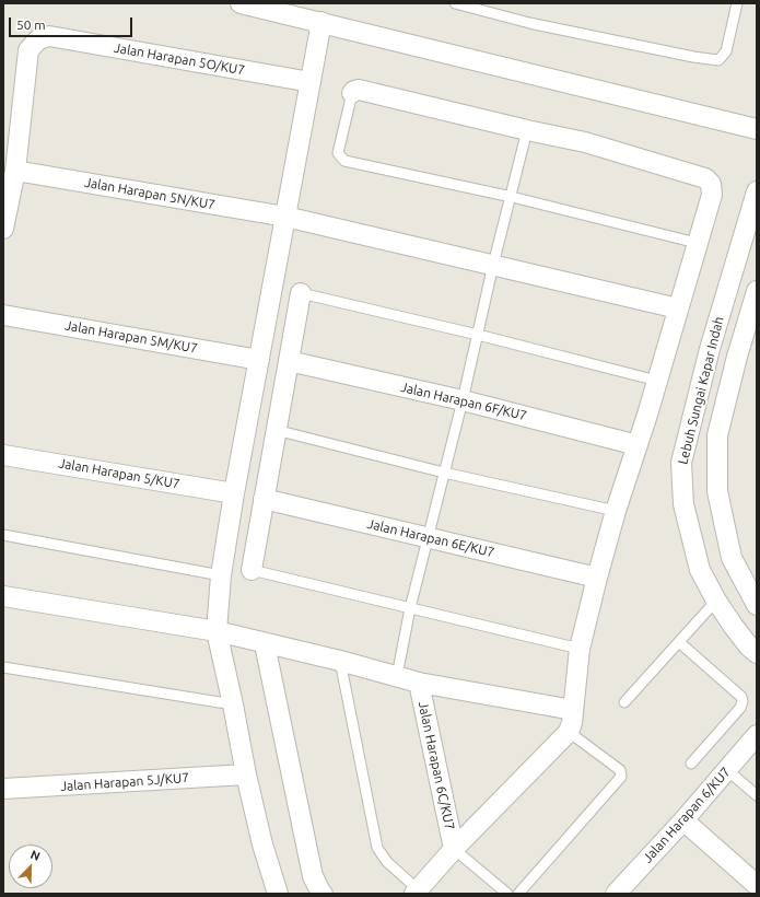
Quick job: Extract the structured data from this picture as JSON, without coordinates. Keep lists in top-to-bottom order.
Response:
{
  "streets": {
    "street": [
      "Jalan Harapan 5O/KU7",
      "Jalan Harapan 5N/KU7",
      "Jalan Harapan 5M/KU7",
      "Lebuh Sungai Kapar Indah",
      "Jalan Harapan 6F/KU7",
      "Jalan Harapan 5/KU7",
      "Jalan Harapan 6E/KU7",
      "Jalan Harapan 6C/KU7",
      "Jalan Harapan 5J/KU7",
      "Jalan Harapan 6/KU7"
    ]
  },
  "crossings": [
    ["Jalan Harapan 5O/KU7", "Jalan Harapan 5N/KU7"]
  ],
  "scale_bar": "50 m",
  "north": "top right"
}
